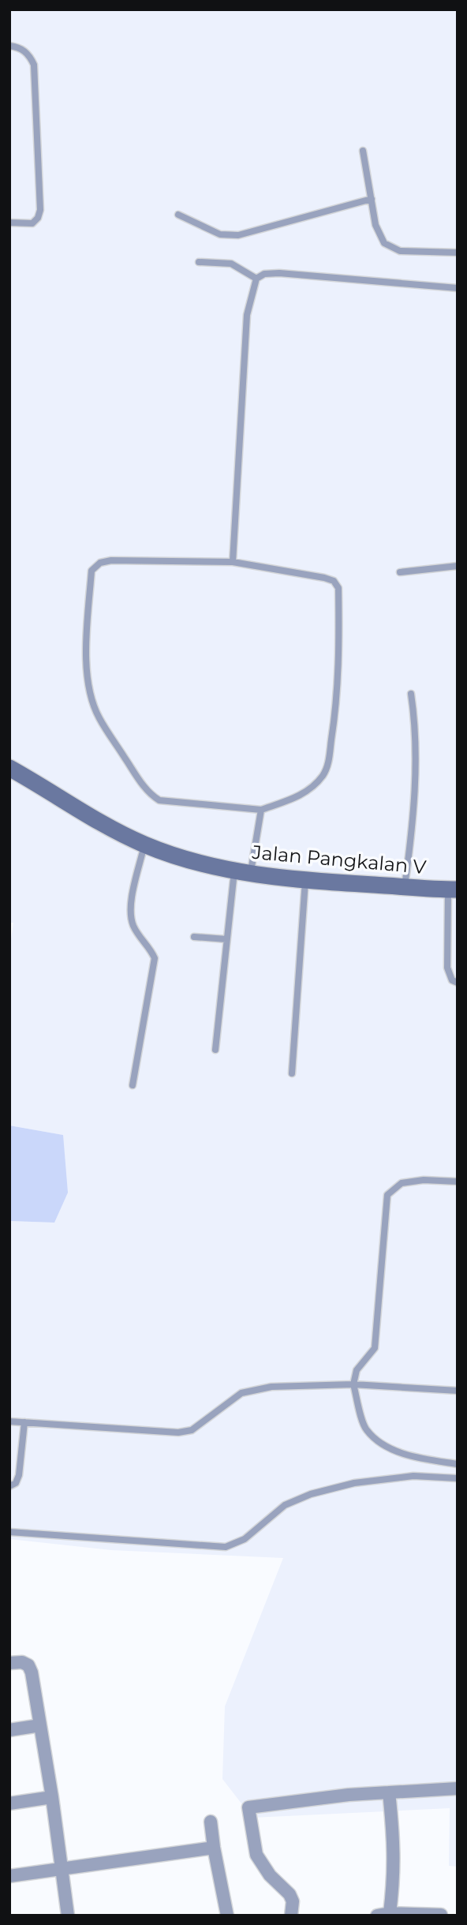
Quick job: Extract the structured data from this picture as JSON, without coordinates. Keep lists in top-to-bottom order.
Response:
{
  "streets": {
    "street": ["Jalan Pangkalan V"]
  }
}
